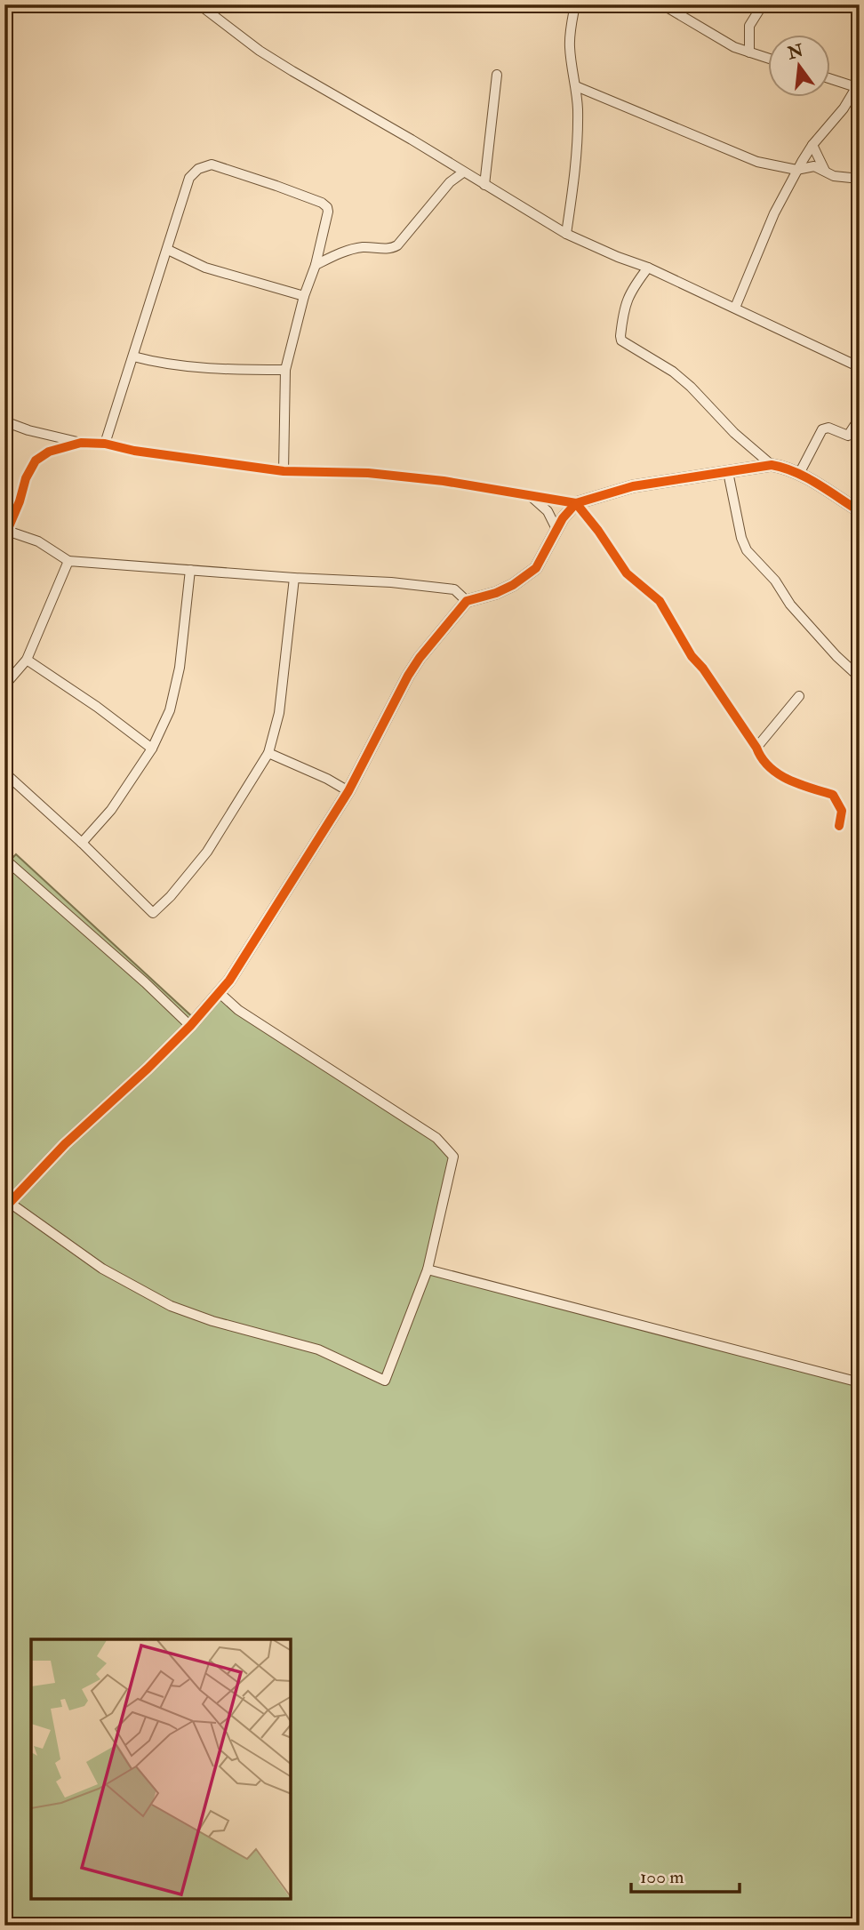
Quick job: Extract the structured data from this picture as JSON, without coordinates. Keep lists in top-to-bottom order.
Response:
{
  "scale_bar": "100 m",
  "north": "top"
}
